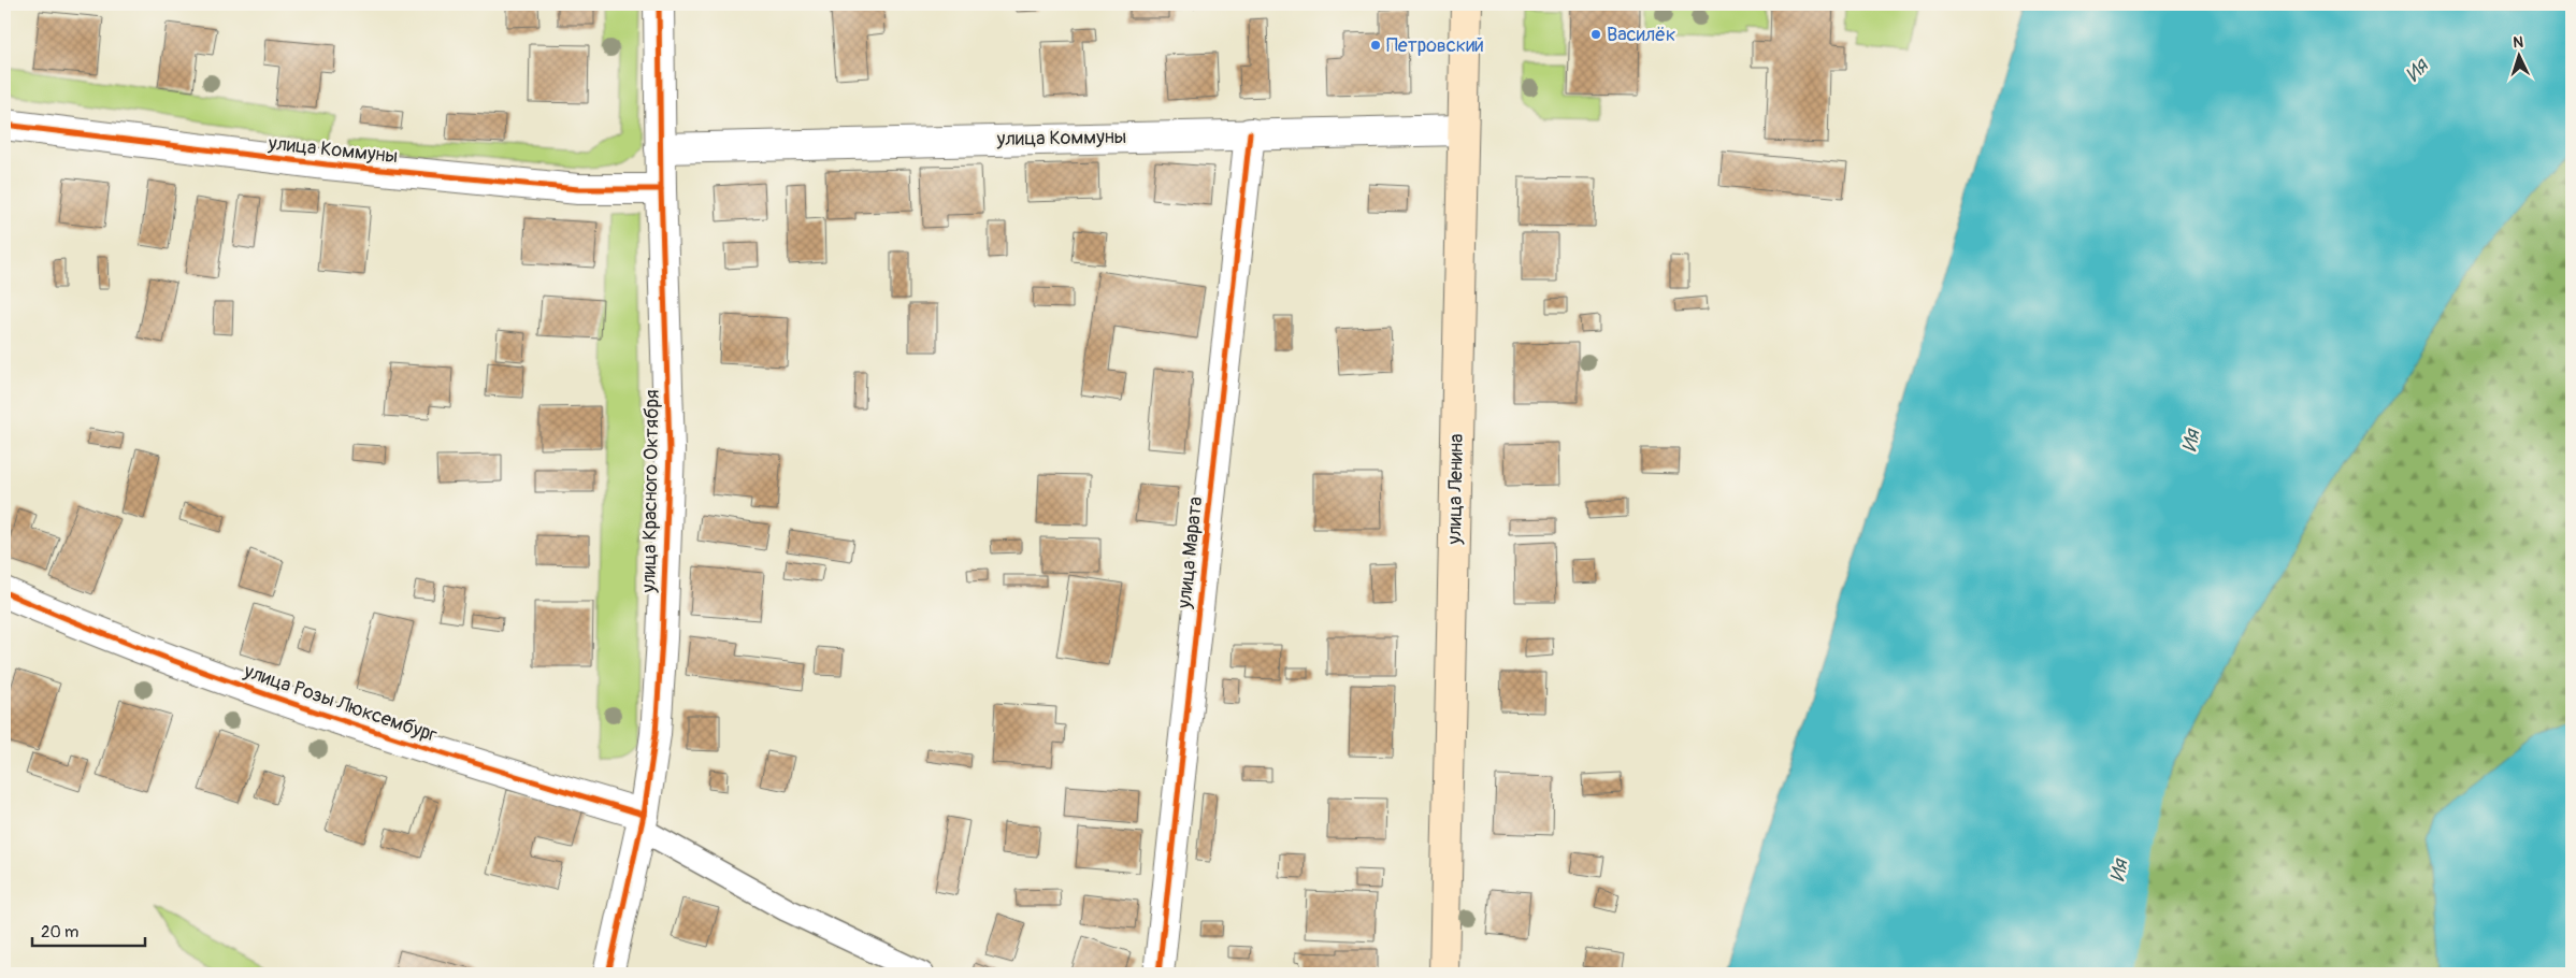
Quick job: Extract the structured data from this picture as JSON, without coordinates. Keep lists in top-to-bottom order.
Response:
{
  "streets": {
    "main road": ["улица Ленина"],
    "street": [
      "улица Коммуны",
      "улица Красного Октября",
      "улица Марата",
      "улица Розы Люксембург"
    ]
  },
  "crossings": [
    ["улица Коммуны", "улица Ленина"],
    ["улица Коммуны", "улица Красного Октября"],
    ["улица Коммуны", "улица Марата"],
    ["улица Красного Октября", "улица Розы Люксембург"]
  ],
  "water": ["Ия"],
  "places": ["Василёк", "Петровский"],
  "scale_bar": "20 m",
  "north": "top"
}
